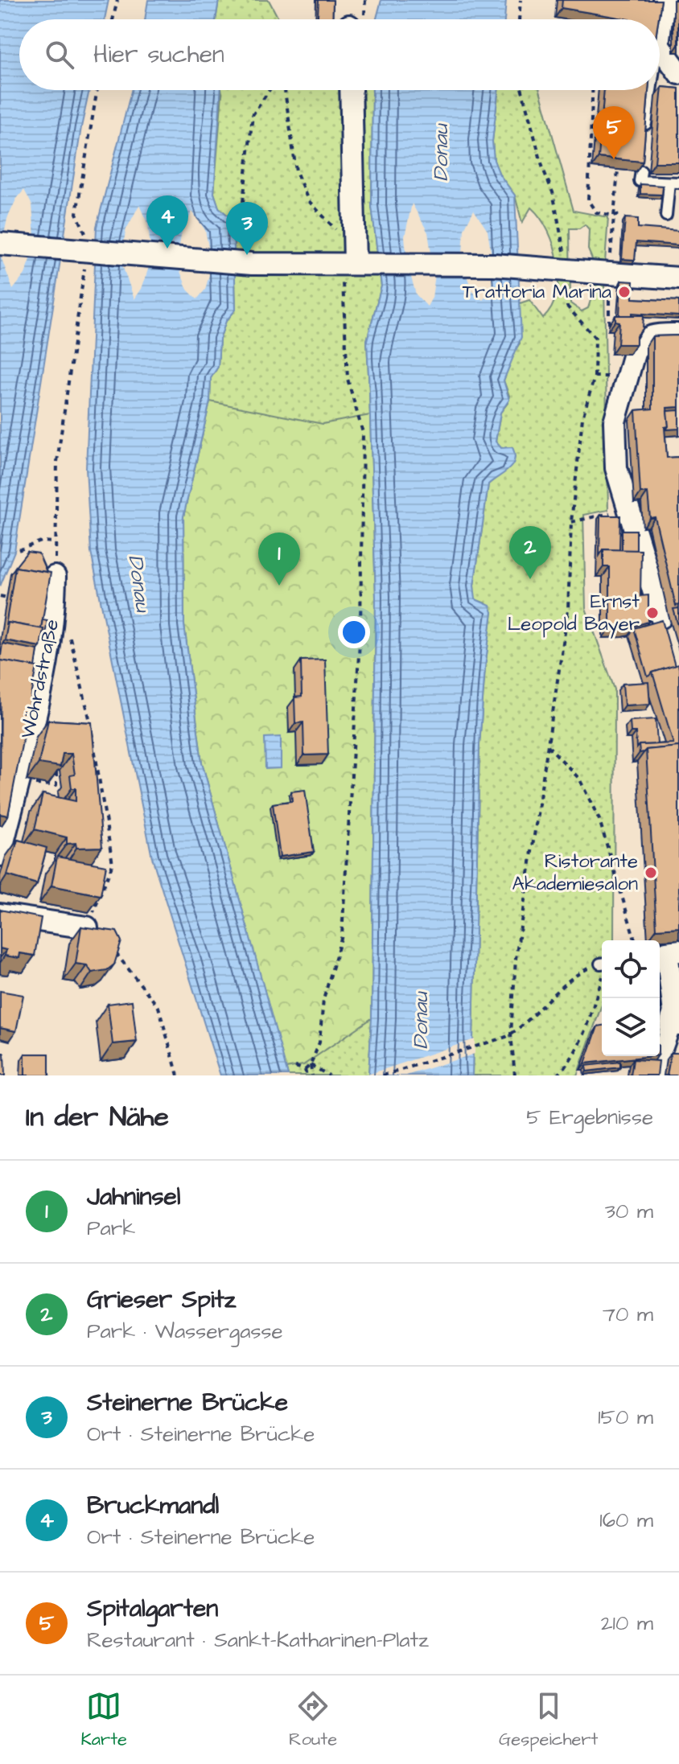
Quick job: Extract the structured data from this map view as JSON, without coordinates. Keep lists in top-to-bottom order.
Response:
{
  "streets": {
    "street": ["Wöhrdstraße"]
  },
  "water": ["Donau"],
  "places": ["Trattoria Marina", "Ernst Leopold Bayer", "Ristorante Akademiesalon"],
  "page": {
    "search": "Hier suchen",
    "pins": [
      "5",
      "4",
      "3",
      "2",
      "1"
    ],
    "heading": ["In der Nähe", "5 Ergebnisse"],
    "list": [
      {
        "mark": "1",
        "name": "Jahninsel",
        "note": "Park",
        "value": "30 m"
      },
      {
        "mark": "2",
        "name": "Grieser Spitz",
        "note": "Park · Wassergasse",
        "value": "70 m"
      },
      {
        "mark": "3",
        "name": "Steinerne Brücke",
        "note": "Ort · Steinerne Brücke",
        "value": "150 m"
      },
      {
        "mark": "4",
        "name": "Bruckmandl",
        "note": "Ort · Steinerne Brücke",
        "value": "160 m"
      },
      {
        "mark": "5",
        "name": "Spitalgarten",
        "note": "Restaurant · Sankt-Katharinen-Platz",
        "value": "210 m"
      }
    ],
    "nav": ["Karte", "Route", "Gespeichert"]
  }
}
